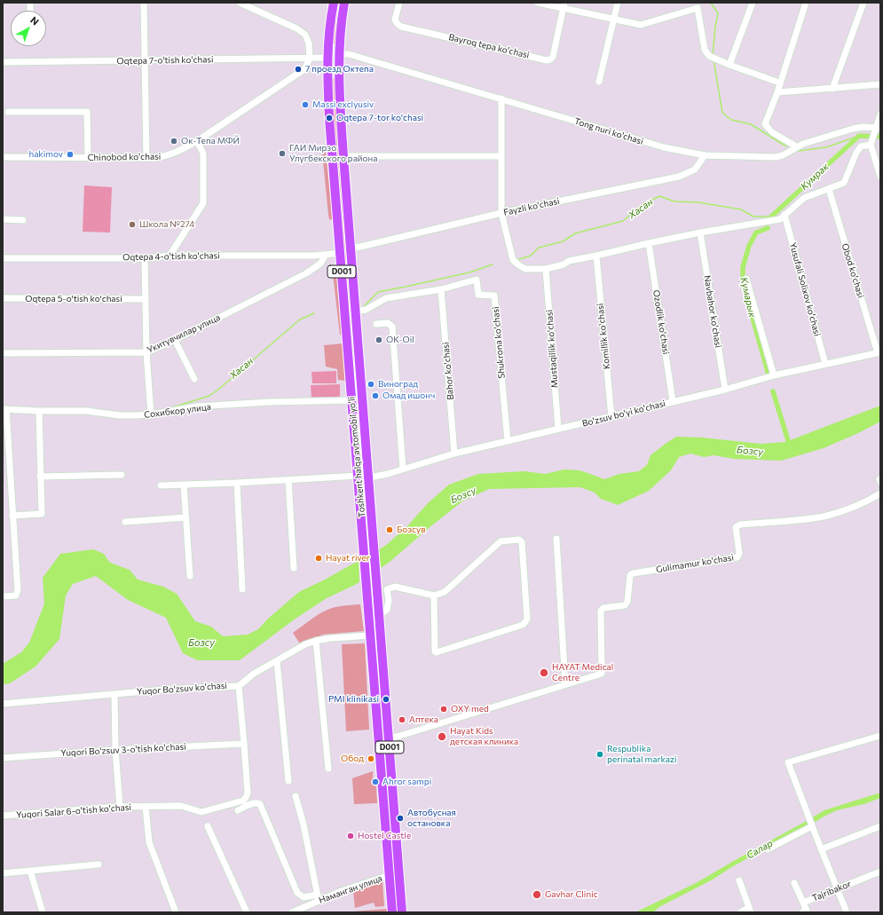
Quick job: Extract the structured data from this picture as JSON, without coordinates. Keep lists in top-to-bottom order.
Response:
{
  "streets": {
    "highway": ["D001", "Toshkent halqa avtomobil yo'li"],
    "street": [
      "Bayroq tepa ko'chasi",
      "Oqtepa 7-o'tish ko'chasi",
      "Tong nuri ko'chasi",
      "Chinobod ko'chasi",
      "Fayzli ko'chasi",
      "Oqtepa 4-o'tish ko'chasi",
      "Obod ko'chasi",
      "Yusufali Solixov ko'chasi",
      "Oqtepa 5-o'tish ko'chasi",
      "Navbahor ko'chasi",
      "Ozodlik ko'chasi",
      "Укитувчилар улица",
      "Komillik ko'chasi",
      "Shukrona ko'chasi",
      "Mustaqillik ko'chasi",
      "Bahor ko'chasi",
      "Сохибкор улица",
      "Bo'zsuv bo'yi ko'chasi",
      "Gulimamur ko'chasi",
      "Yuqor Bo'zsuv ko'chasi",
      "Yuqori Bo'zsuv 3-o'tish ko'chasi",
      "Yuqori Salar 6-o'tish ko'chasi",
      "Наманган улица",
      "Tajribakor"
    ]
  },
  "crossings": [
    ["Oqtepa 7-o'tish ko'chasi", "Chinobod ko'chasi"],
    ["Oqtepa 7-o'tish ko'chasi", "Toshkent halqa avtomobil yo'li"],
    ["Tong nuri ko'chasi", "Fayzli ko'chasi"],
    ["Tong nuri ko'chasi", "Toshkent halqa avtomobil yo'li"],
    ["Fayzli ko'chasi", "Toshkent halqa avtomobil yo'li"],
    ["Oqtepa 4-o'tish ko'chasi", "Укитувчилар улица"],
    ["Oqtepa 4-o'tish ko'chasi", "Toshkent halqa avtomobil yo'li"],
    ["Obod ko'chasi", "Bo'zsuv bo'yi ko'chasi"],
    ["Yusufali Solixov ko'chasi", "Bo'zsuv bo'yi ko'chasi"],
    ["Navbahor ko'chasi", "Bo'zsuv bo'yi ko'chasi"],
    ["Ozodlik ko'chasi", "Bo'zsuv bo'yi ko'chasi"],
    ["Komillik ko'chasi", "Bo'zsuv bo'yi ko'chasi"],
    ["Shukrona ko'chasi", "Bahor ko'chasi"],
    ["Shukrona ko'chasi", "Bo'zsuv bo'yi ko'chasi"],
    ["Shukrona ko'chasi", "Toshkent halqa avtomobil yo'li"],
    ["Mustaqillik ko'chasi", "Bo'zsuv bo'yi ko'chasi"],
    ["Bahor ko'chasi", "Bo'zsuv bo'yi ko'chasi"],
    ["Сохибкор улица", "Toshkent halqa avtomobil yo'li"],
    ["Bo'zsuv bo'yi ko'chasi", "Toshkent halqa avtomobil yo'li"],
    ["Toshkent halqa avtomobil yo'li", "Gulimamur ko'chasi"],
    ["Toshkent halqa avtomobil yo'li", "Yuqor Bo'zsuv ko'chasi"],
    ["Toshkent halqa avtomobil yo'li", "Наманган улица"],
    ["Yuqor Bo'zsuv ko'chasi", "Yuqori Salar 6-o'tish ko'chasi"],
    ["Yuqori Bo'zsuv 3-o'tish ko'chasi", "Yuqori Salar 6-o'tish ko'chasi"]
  ],
  "water": [
    "Кумрак",
    "Хасан",
    "Кумарык",
    "Бозсу",
    "Салар"
  ],
  "places": [
    "7 проезд Октепа",
    "Massi exclyusiv",
    "Oqtepa 7-tor ko'chasi",
    "Ок-Тепа МФЙ",
    "ГАИ Мирзо Улугбекского района",
    "hakimov",
    "Школа №274",
    "OK-Oil",
    "Виноград",
    "Омад ишонч",
    "Бозсув",
    "Hayat river",
    "HAYAT Medical Centre",
    "PMI klinikasi",
    "OXY med",
    "Аптека",
    "Hayat Kids детская клиника",
    "Respublika perinatal markazi",
    "Обод",
    "Ahror sampi",
    "Автобусная остановка",
    "Hostel Castle",
    "Gavhar Clinic"
  ],
  "north": "top right"
}
